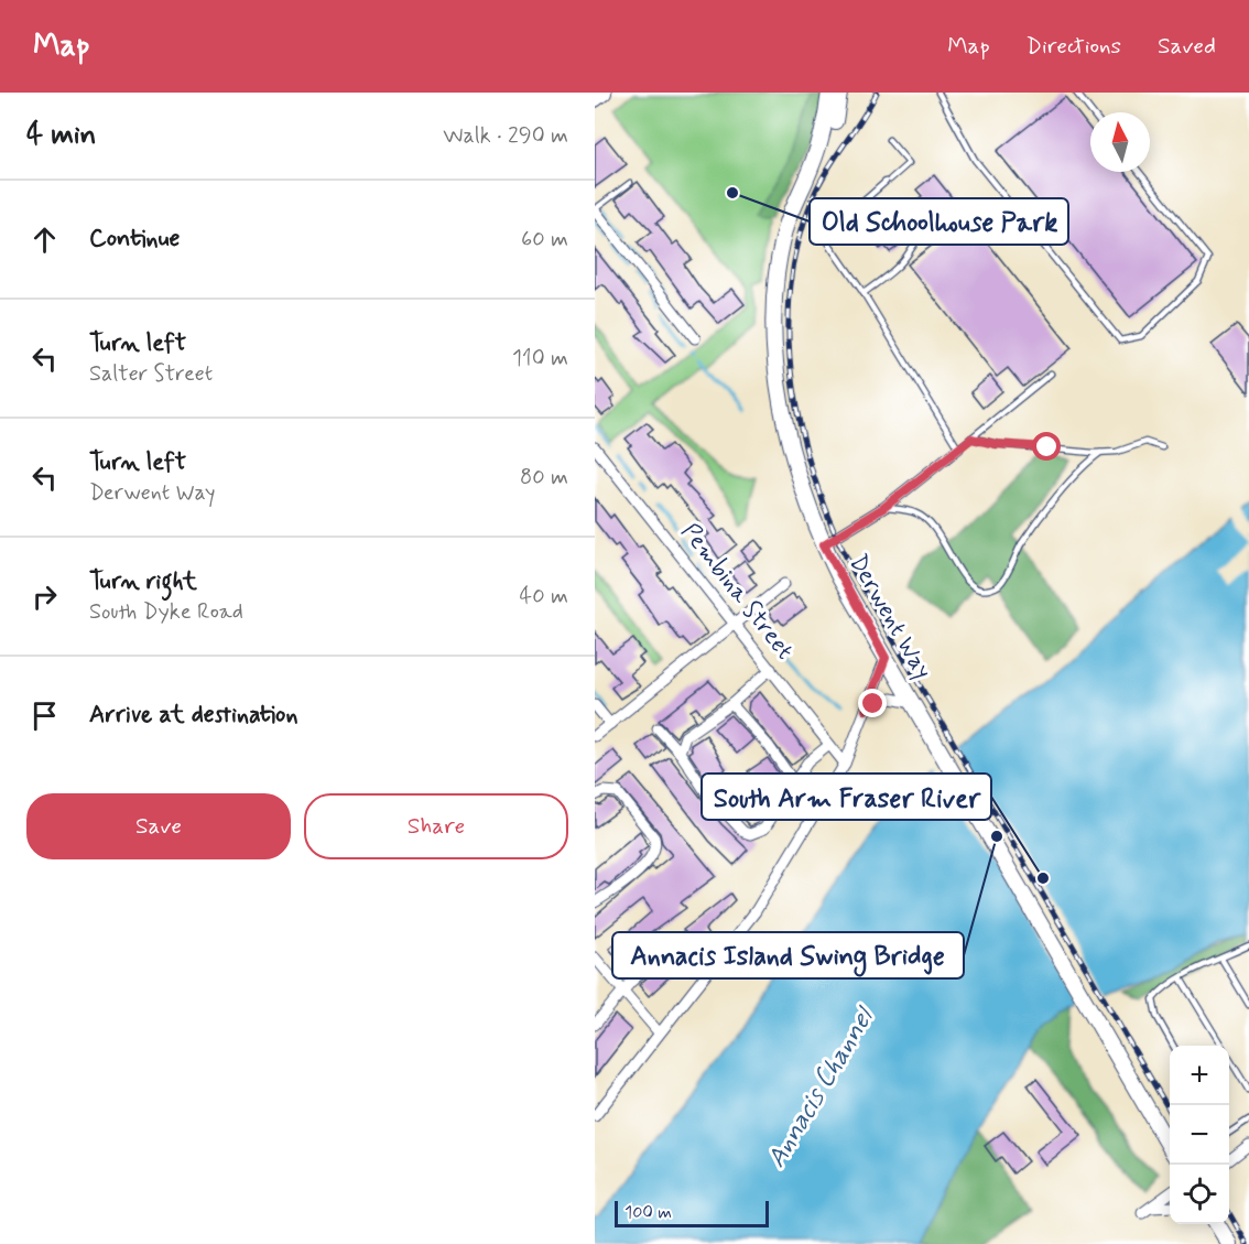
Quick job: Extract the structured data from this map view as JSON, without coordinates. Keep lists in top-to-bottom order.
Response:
{
  "streets": {
    "main road": ["Derwent Way"],
    "street": ["Pembina Street"]
  },
  "water": ["Annacis Channel"],
  "places": ["Old Schoolhouse Park", "Annacis Island Swing Bridge", "South Arm Fraser River"],
  "scale_bar": "100 m",
  "north": "top",
  "page": {
    "header": "Map",
    "nav": ["Map", "Directions", "Saved"],
    "heading": ["4 min", "Walk · 290 m"],
    "list": [
      ["Continue", "60 m"],
      ["Turn left", "Salter Street", "110 m"],
      ["Turn left", "Derwent Way", "80 m"],
      ["Turn right", "South Dyke Road", "40 m"],
      "Arrive at destination"
    ],
    "buttons": ["Save", "Share"],
    "map_buttons": ["+", "−"],
    "scale": "100 m"
  }
}
